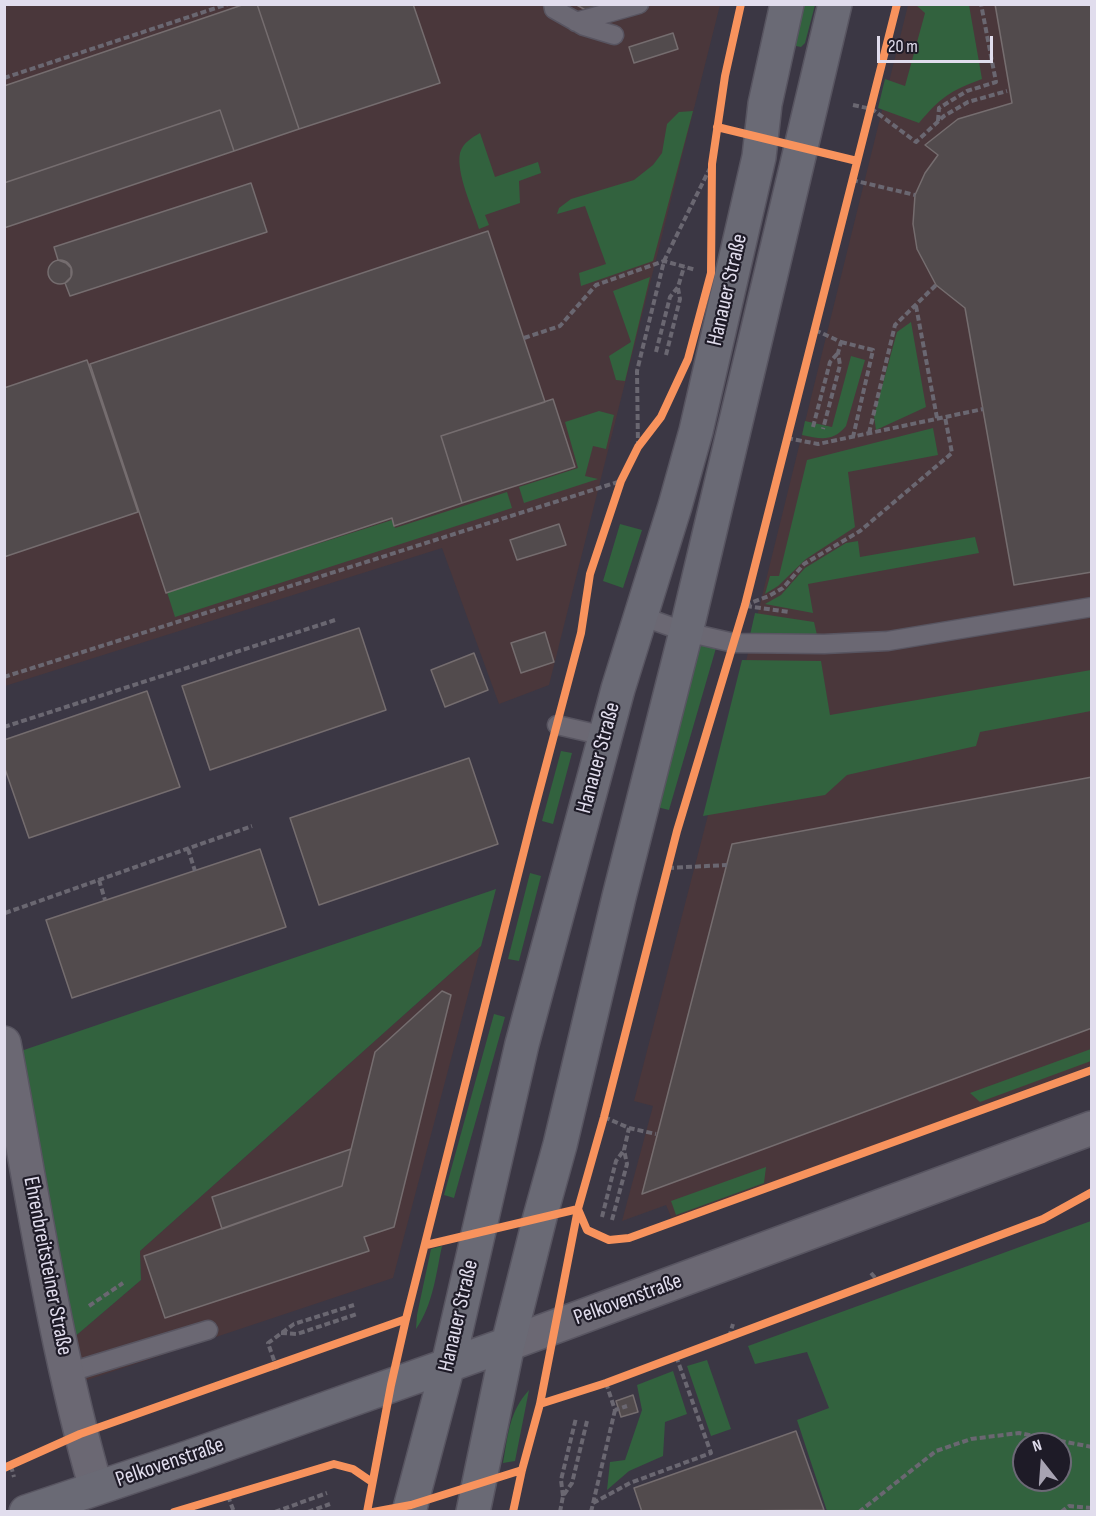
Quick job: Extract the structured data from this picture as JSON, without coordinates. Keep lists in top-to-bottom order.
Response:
{
  "streets": {
    "main road": ["Hanauer Straße", "Pelkovenstraße"],
    "street": ["Ehrenbreitsteiner Straße"]
  },
  "crossings": [
    ["Hanauer Straße", "Pelkovenstraße"],
    ["Ehrenbreitsteiner Straße", "Pelkovenstraße"]
  ],
  "scale_bar": "20 m",
  "north": "top"
}
